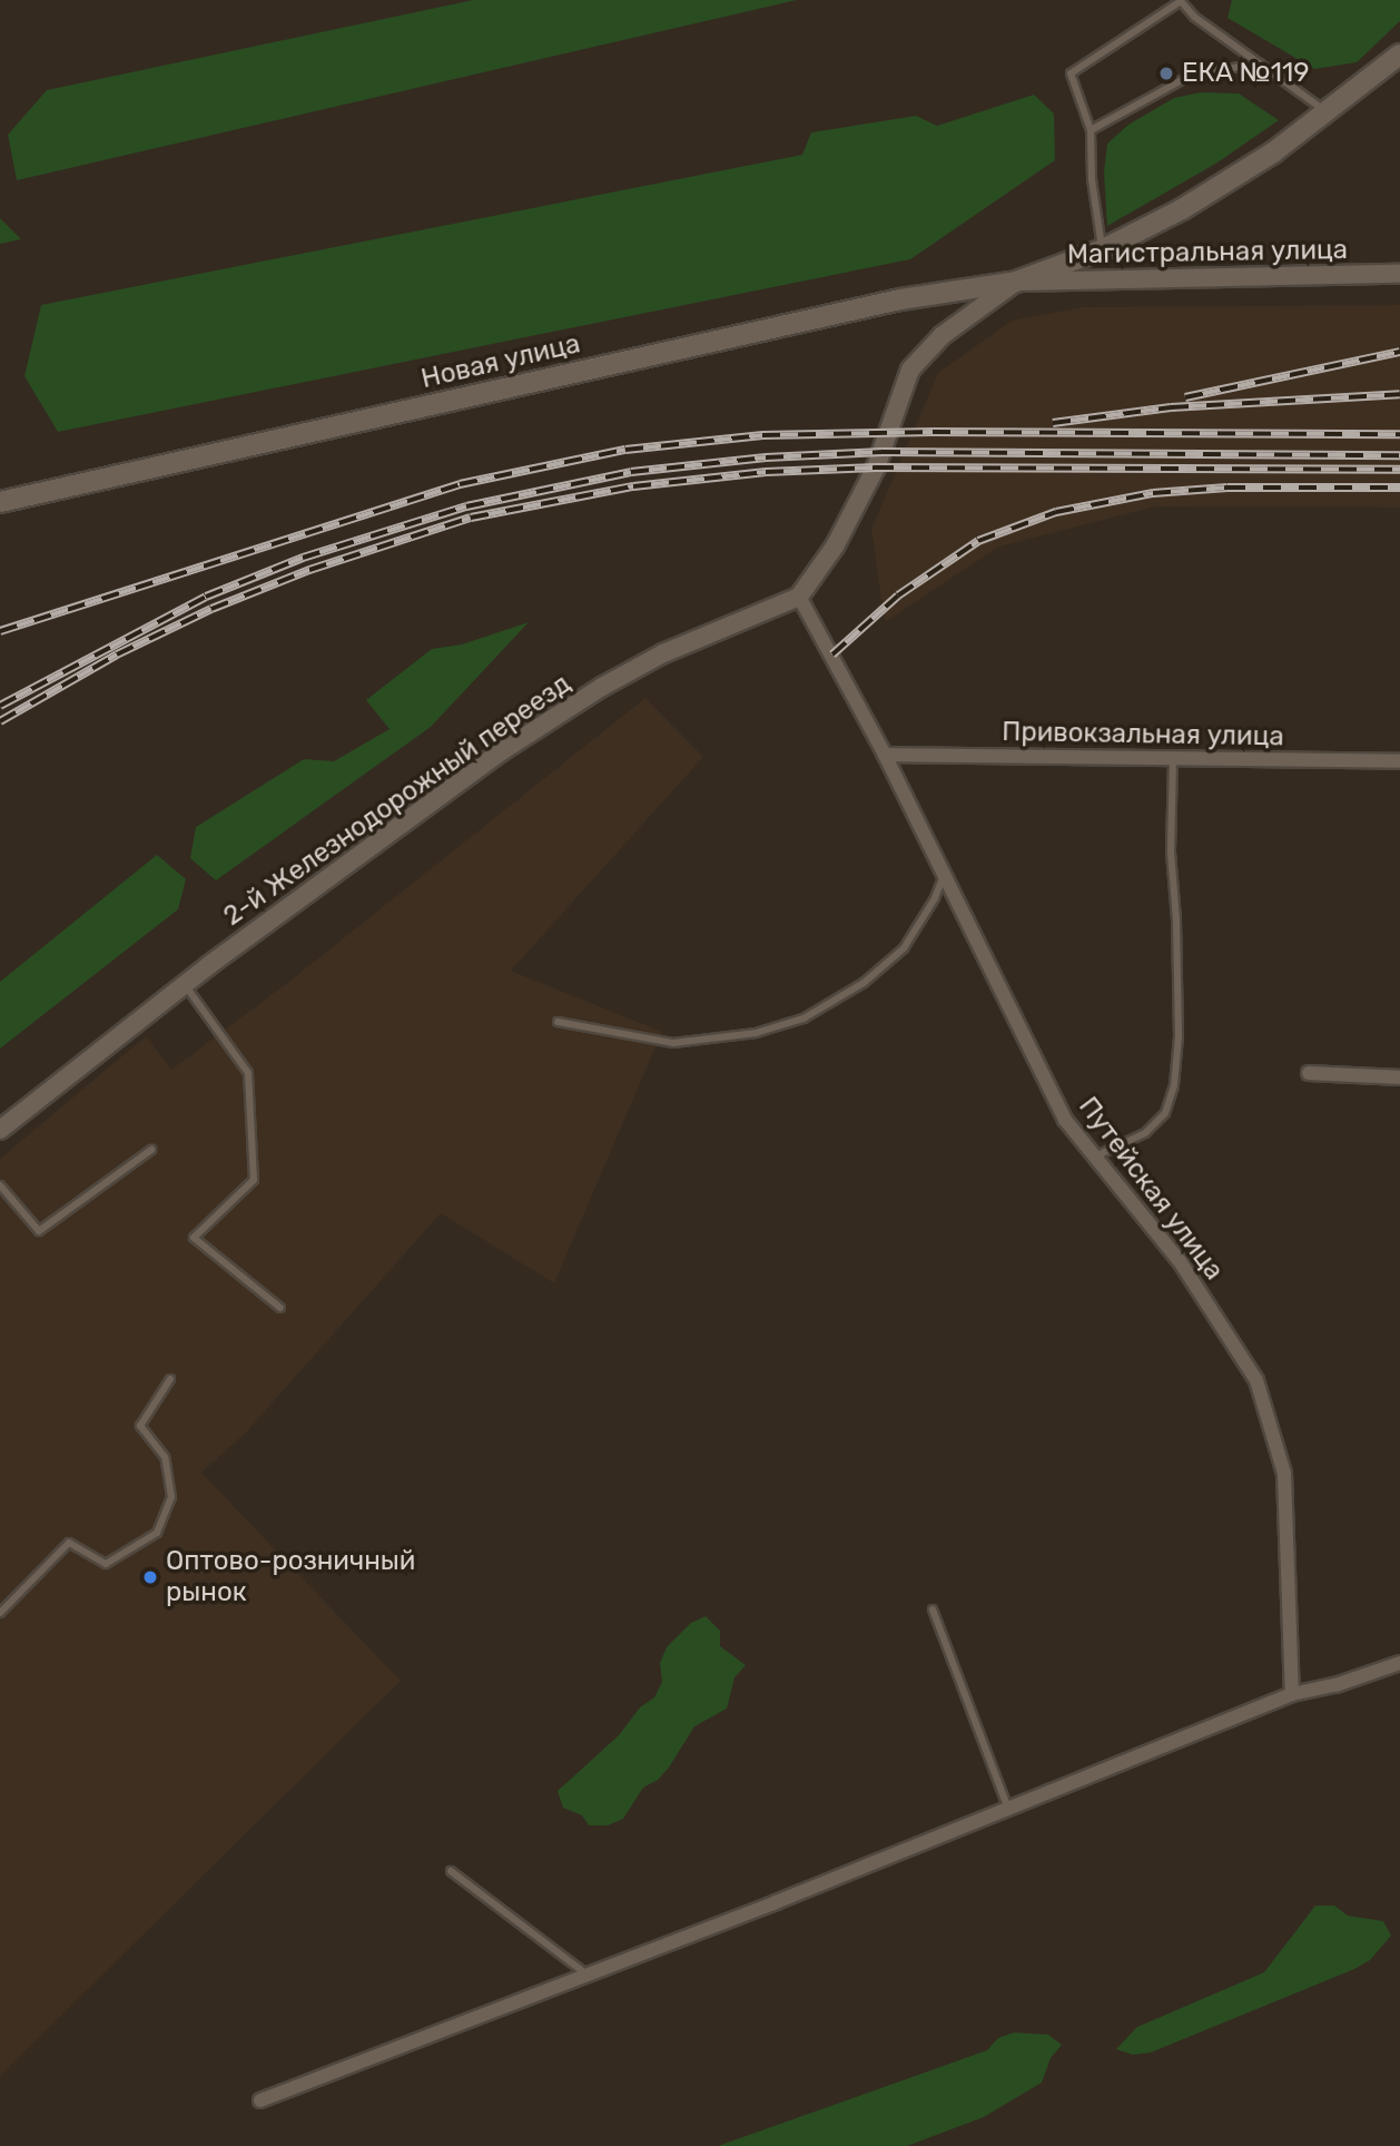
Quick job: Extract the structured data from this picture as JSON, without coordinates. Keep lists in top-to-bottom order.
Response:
{
  "streets": {
    "main road": ["Новая улица"],
    "street": [
      "Магистральная улица",
      "Привокзальная улица",
      "2-й Железнодорожный переезд",
      "Путейская улица"
    ]
  },
  "crossings": [
    ["Магистральная улица", "Новая улица"],
    ["Привокзальная улица", "Путейская улица"],
    ["2-й Железнодорожный переезд", "Путейская улица"]
  ],
  "places": ["ЕКА №119", "Оптово-розничный рынок"]
}
